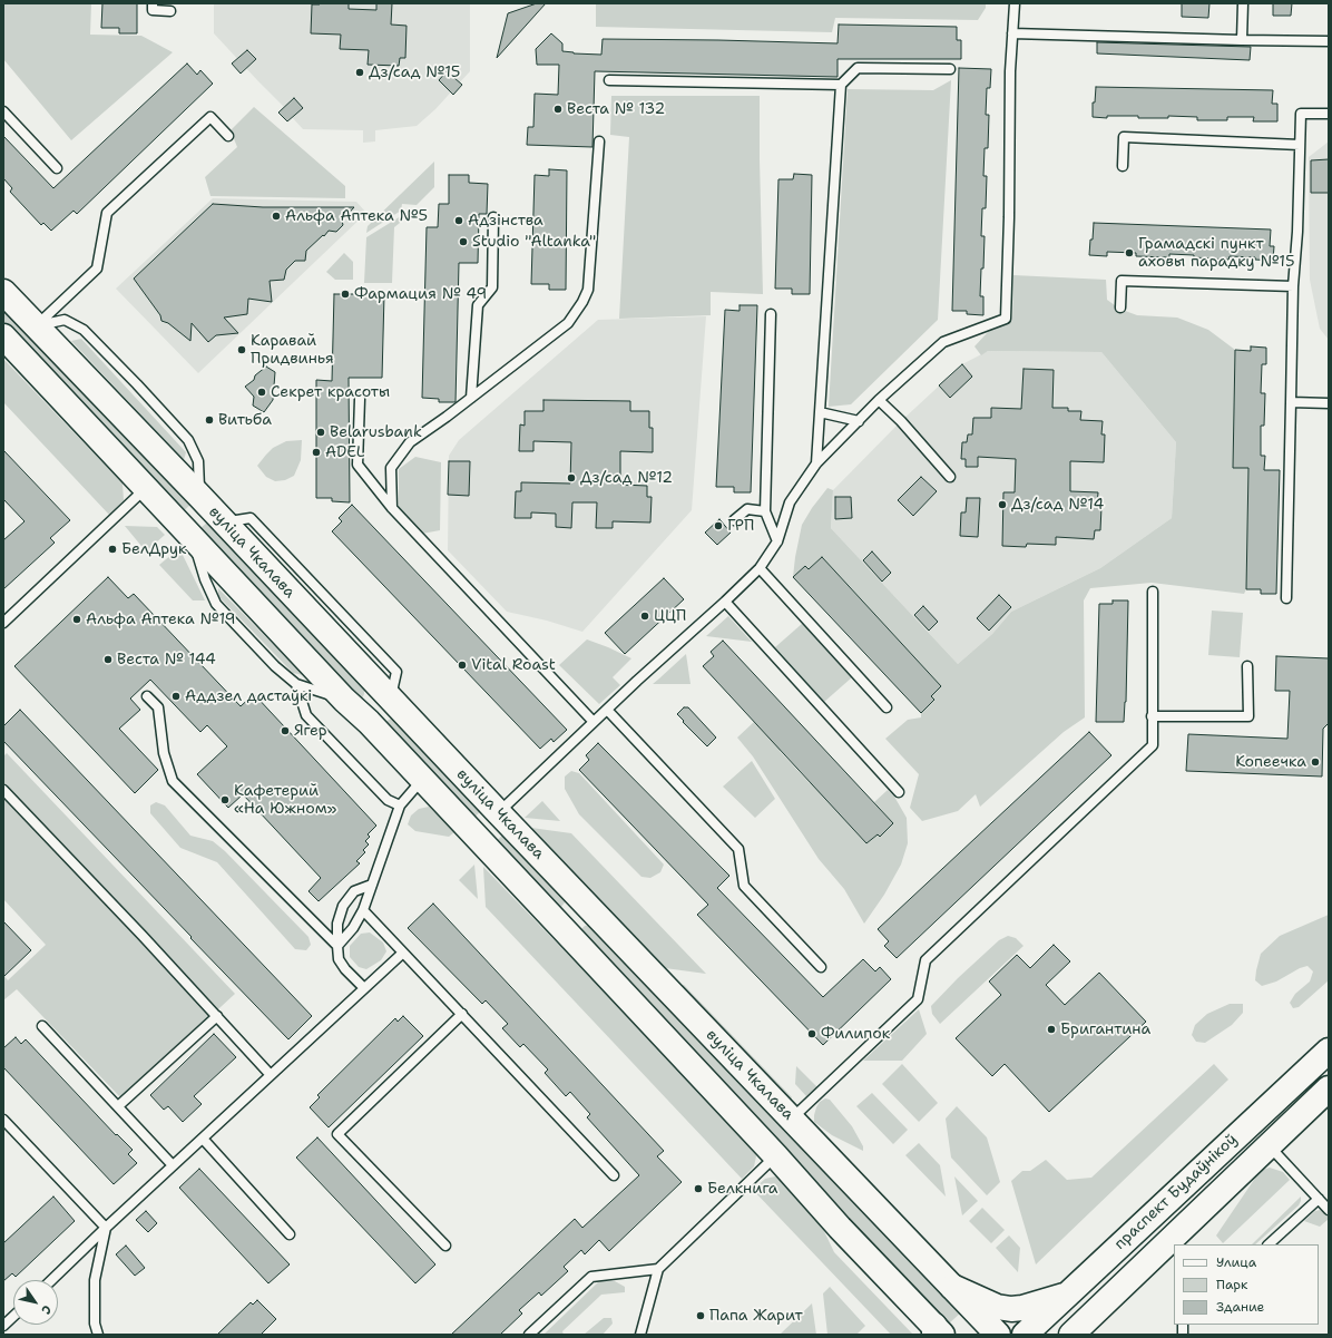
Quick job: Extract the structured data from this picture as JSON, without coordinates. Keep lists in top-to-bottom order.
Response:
{
  "streets": {
    "main road": ["вуліца Чкалава", "праспект Будаўнікоў"]
  },
  "places": [
    "Дз/сад №15",
    "Веста № 132",
    "Альфа Аптека №5",
    "Адзінства",
    "Studio \"Altanka\"",
    "Грамадскі пункт аховы парадку №15",
    "Фармация № 49",
    "Каравай Придвинья",
    "Секрет красоты",
    "Витьба",
    "Belarusbank",
    "ADEL",
    "Дз/сад №12",
    "Дз/сад №14",
    "ГРП",
    "БелДрук",
    "ЦЦП",
    "Альфа Аптека №19",
    "Веста № 144",
    "Vital Roast",
    "Аддзел дастаўкі",
    "Ягер",
    "Копеечка",
    "Кафетерий «На Южном»",
    "Бригантина",
    "Филипок",
    "Белкнига",
    "Папа Жарит"
  ],
  "legend": ["Улица", "Парк", "Здание"],
  "north": "bottom right"
}
